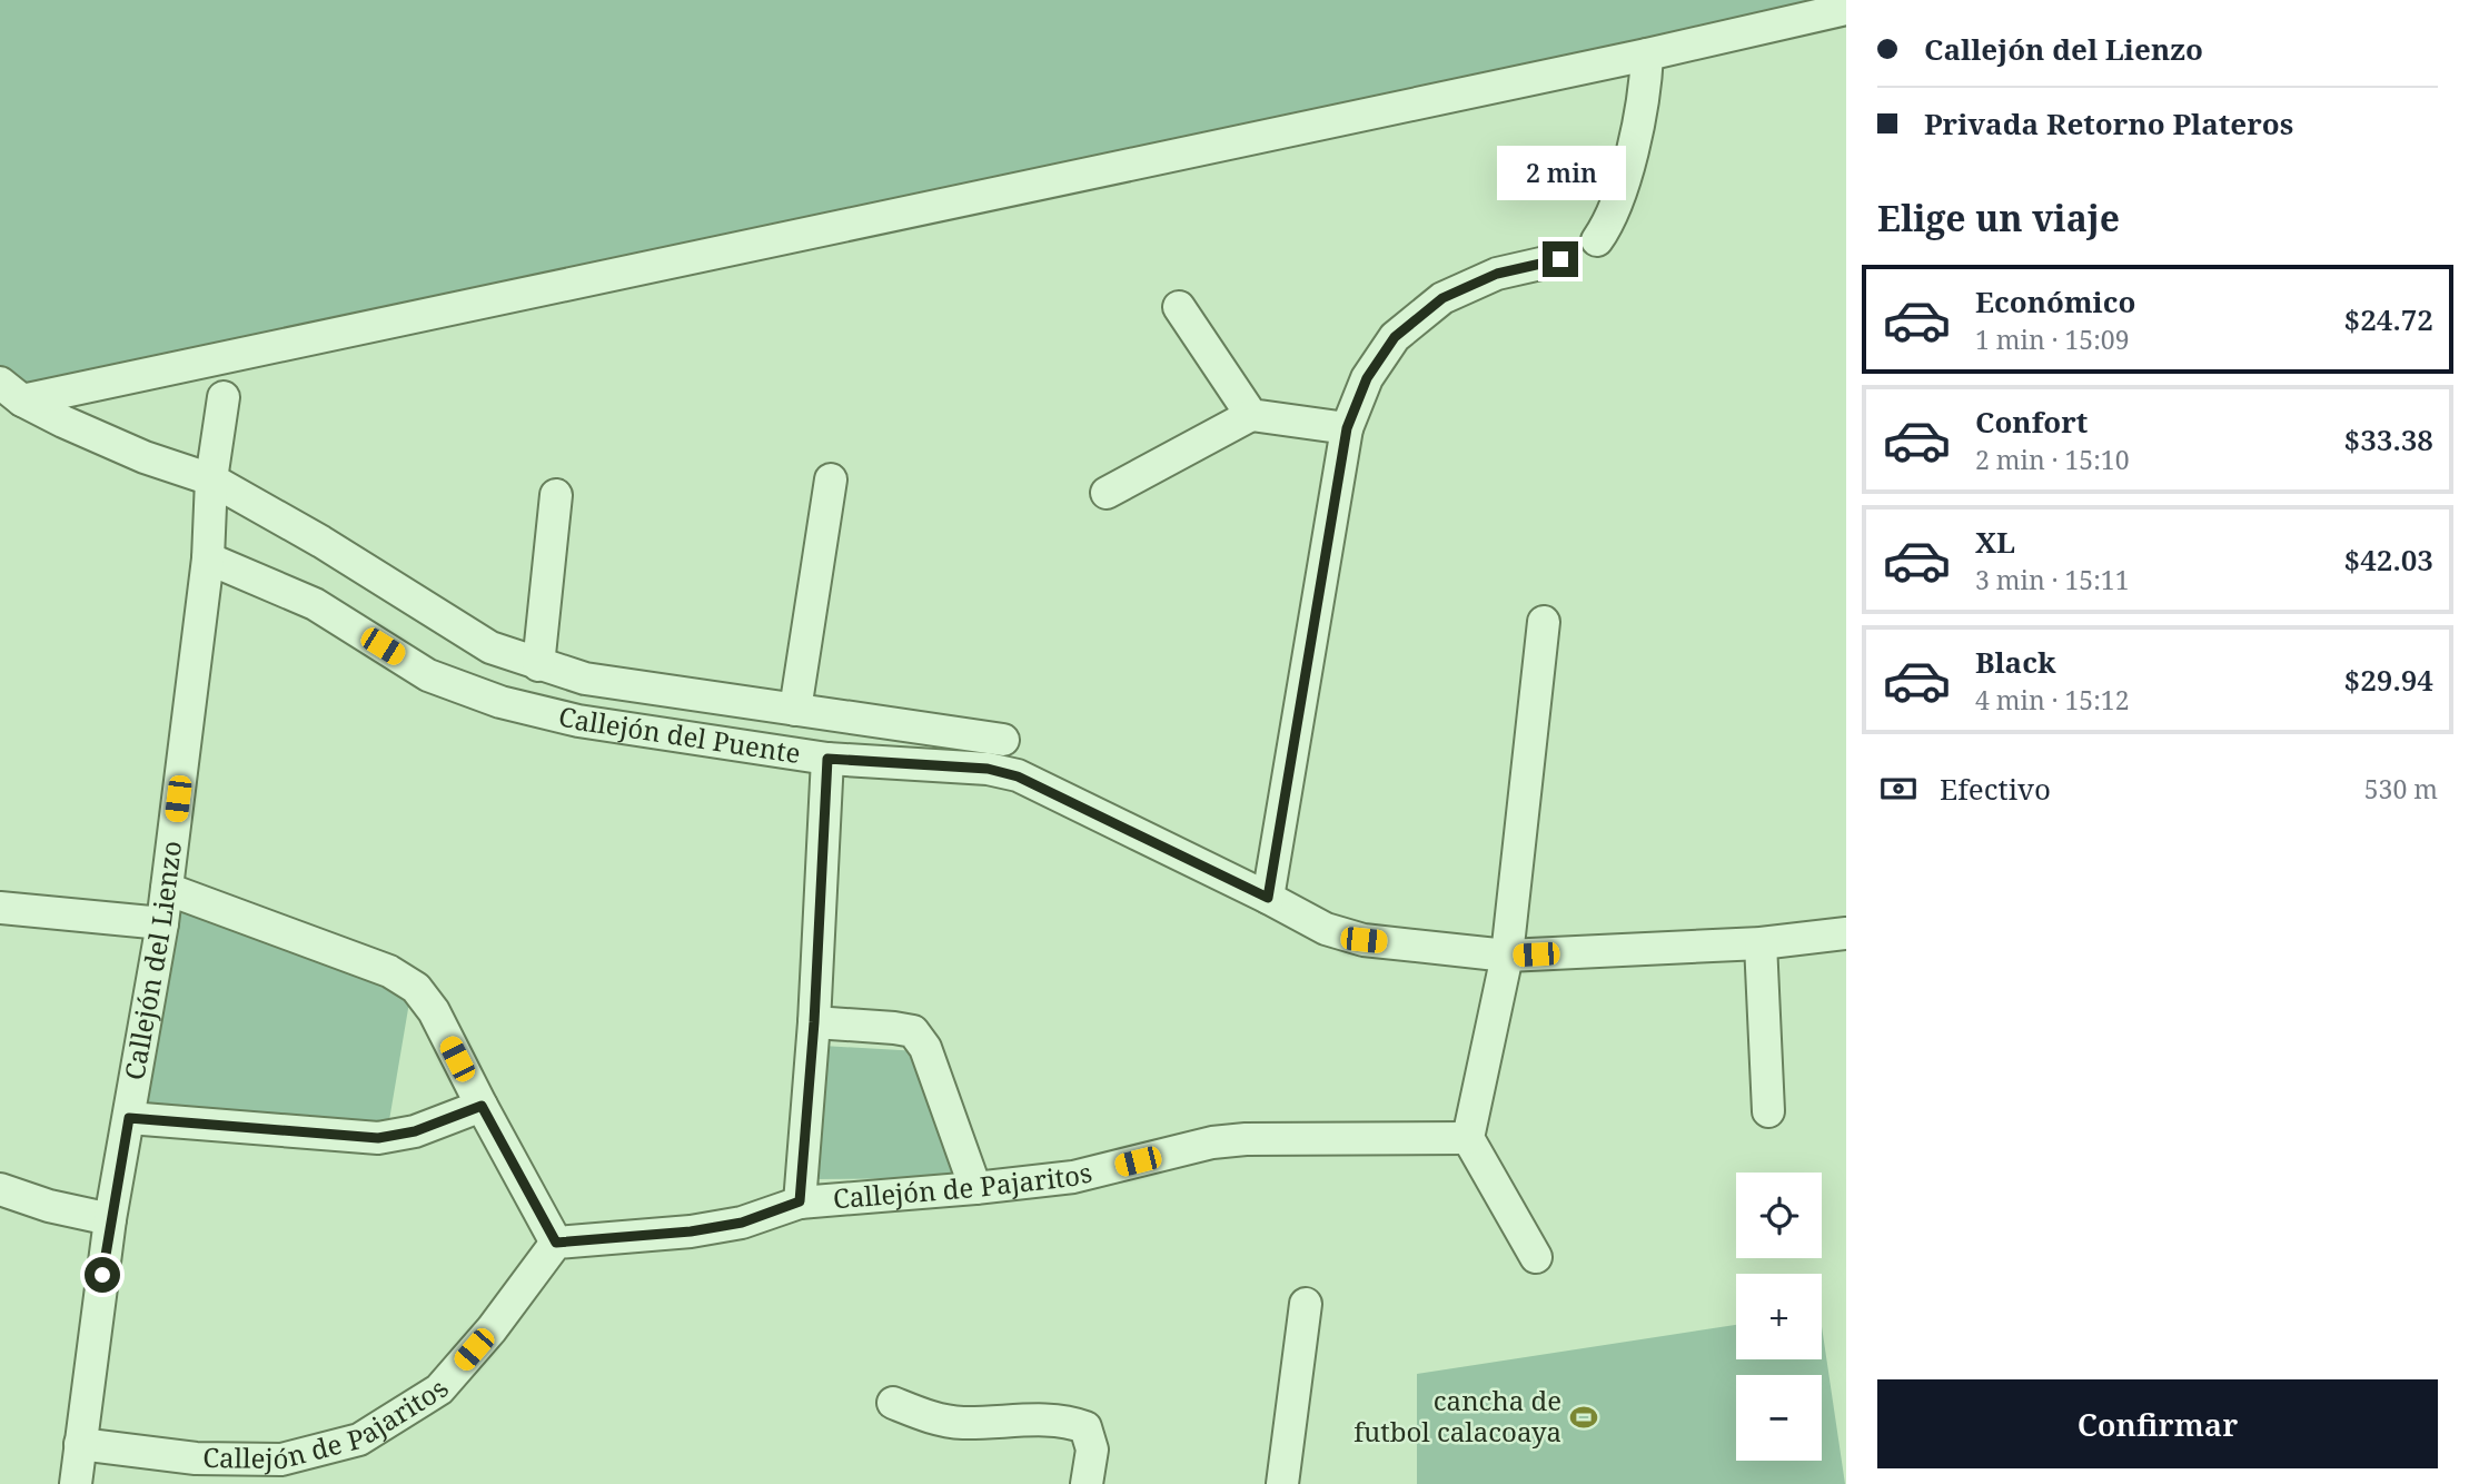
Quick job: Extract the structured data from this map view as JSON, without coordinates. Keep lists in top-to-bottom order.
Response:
{
  "streets": {
    "street": ["Callejón del Puente", "Callejón del Lienzo", "Callejón de Pajaritos"]
  },
  "crossings": [
    ["Callejón del Puente", "Callejón del Lienzo"],
    ["Callejón del Lienzo", "Callejón de Pajaritos"]
  ],
  "places": {
    "sports": ["cancha de futbol calacoaya"]
  },
  "page": {
    "banner": ["Callejón del Lienzo", "Privada Retorno Plateros"],
    "bubble": "2 min",
    "heading": "Elige un viaje",
    "list": [
      {
        "name": "Económico",
        "note": "1 min · 15:09",
        "value": "$24.72"
      },
      {
        "name": "Confort",
        "note": "2 min · 15:10",
        "value": "$33.38"
      },
      {
        "name": "XL",
        "note": "3 min · 15:11",
        "value": "$42.03"
      },
      {
        "name": "Black",
        "note": "4 min · 15:12",
        "value": "$29.94"
      }
    ],
    "pay": ["Efectivo", "530 m"],
    "map_buttons": ["+", "−"],
    "buttons": "Confirmar"
  }
}
